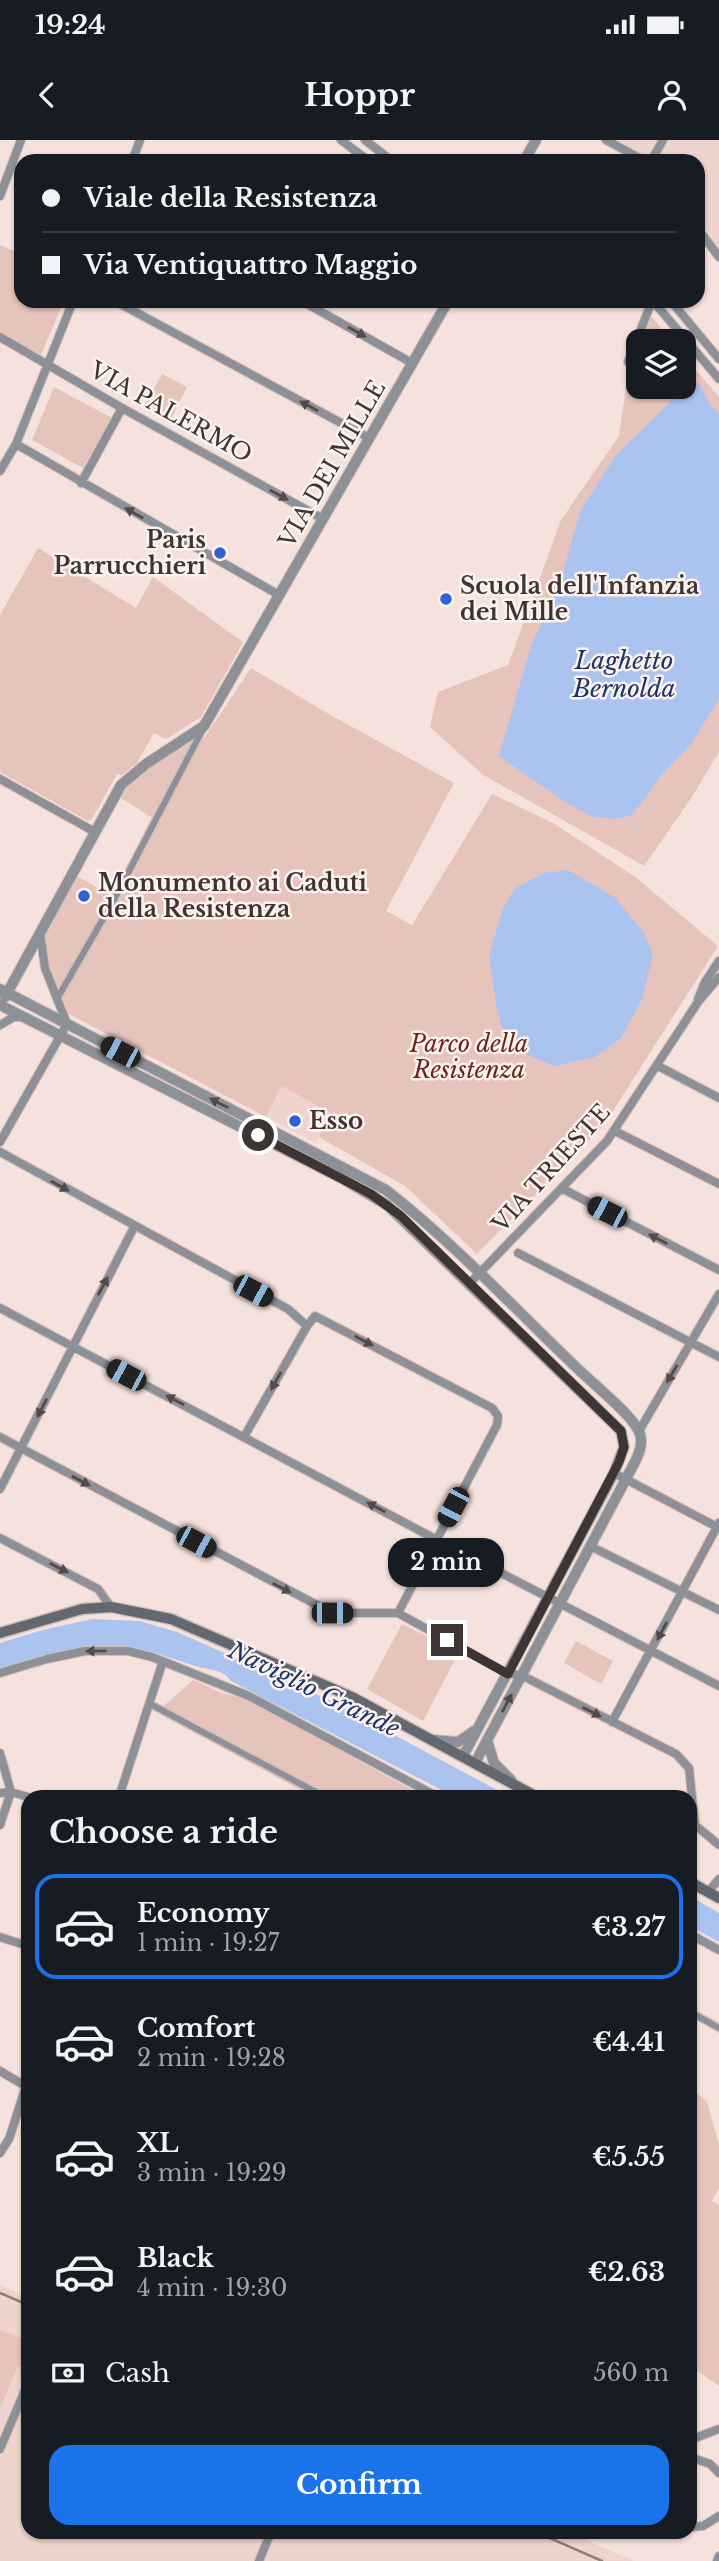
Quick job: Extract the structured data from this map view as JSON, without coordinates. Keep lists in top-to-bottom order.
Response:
{
  "streets": {
    "street": ["VIA PALERMO", "VIA DEI MILLE", "VIA TRIESTE"]
  },
  "crossings": [
    ["VIA PALERMO", "VIA DEI MILLE"]
  ],
  "one_way": ["VIA PALERMO"],
  "water": ["Laghetto Bernolda", "Naviglio Grande"],
  "parks": ["Parco della Resistenza"],
  "places": [
    "Paris Parrucchieri",
    "Scuola dell'Infanzia dei Mille",
    "Monumento ai Caduti della Resistenza",
    "Esso"
  ],
  "page": {
    "status": "19:24",
    "header": "Hoppr",
    "banner": ["Viale della Resistenza", "Via Ventiquattro Maggio"],
    "bubble": "2 min",
    "heading": "Choose a ride",
    "list": [
      {
        "name": "Economy",
        "note": "1 min · 19:27",
        "value": "€3.27"
      },
      {
        "name": "Comfort",
        "note": "2 min · 19:28",
        "value": "€4.41"
      },
      {
        "name": "XL",
        "note": "3 min · 19:29",
        "value": "€5.55"
      },
      {
        "name": "Black",
        "note": "4 min · 19:30",
        "value": "€2.63"
      }
    ],
    "pay": ["Cash", "560 m"],
    "buttons": "Confirm"
  }
}
